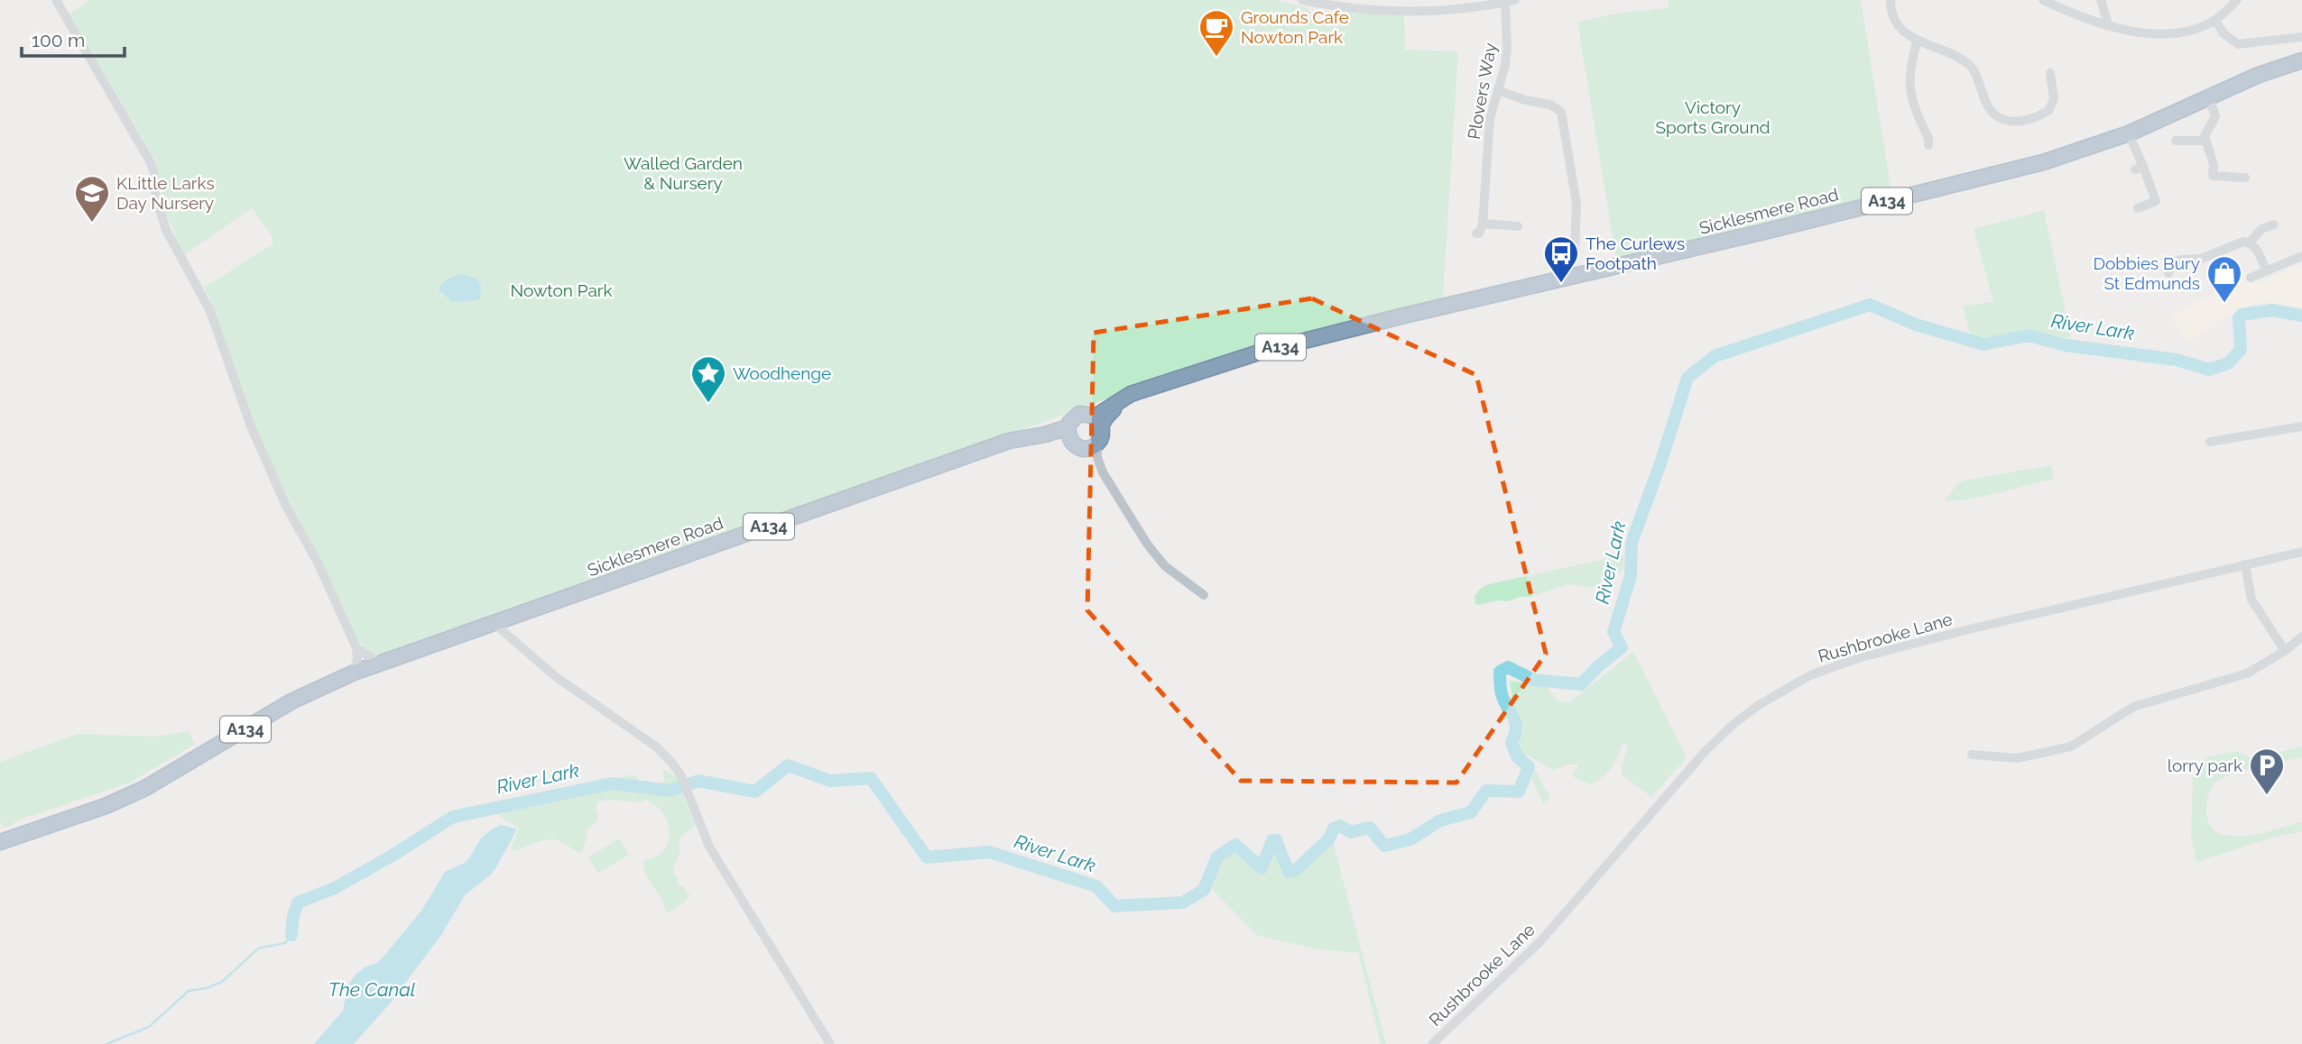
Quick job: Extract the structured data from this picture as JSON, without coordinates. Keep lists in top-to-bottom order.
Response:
{
  "streets": {
    "highway": ["A134", "Sicklesmere Road"],
    "street": ["Plovers Way", "Rushbrooke Lane"]
  },
  "crossings": [
    ["A134", "Sicklesmere Road"]
  ],
  "water": ["River Lark", "The Canal"],
  "parks": ["Victory Sports Ground", "Walled Garden & Nursery", "Nowton Park"],
  "places": {
    "cafe": ["Grounds Cafe Nowton Park"],
    "school or university": ["KLittle Larks Day Nursery"],
    "bus stop": ["The Curlews Footpath"],
    "shop": ["Dobbies Bury St Edmunds"],
    "place": ["Woodhenge"],
    "parking": ["lorry park"]
  },
  "scale_bar": "100 m"
}
